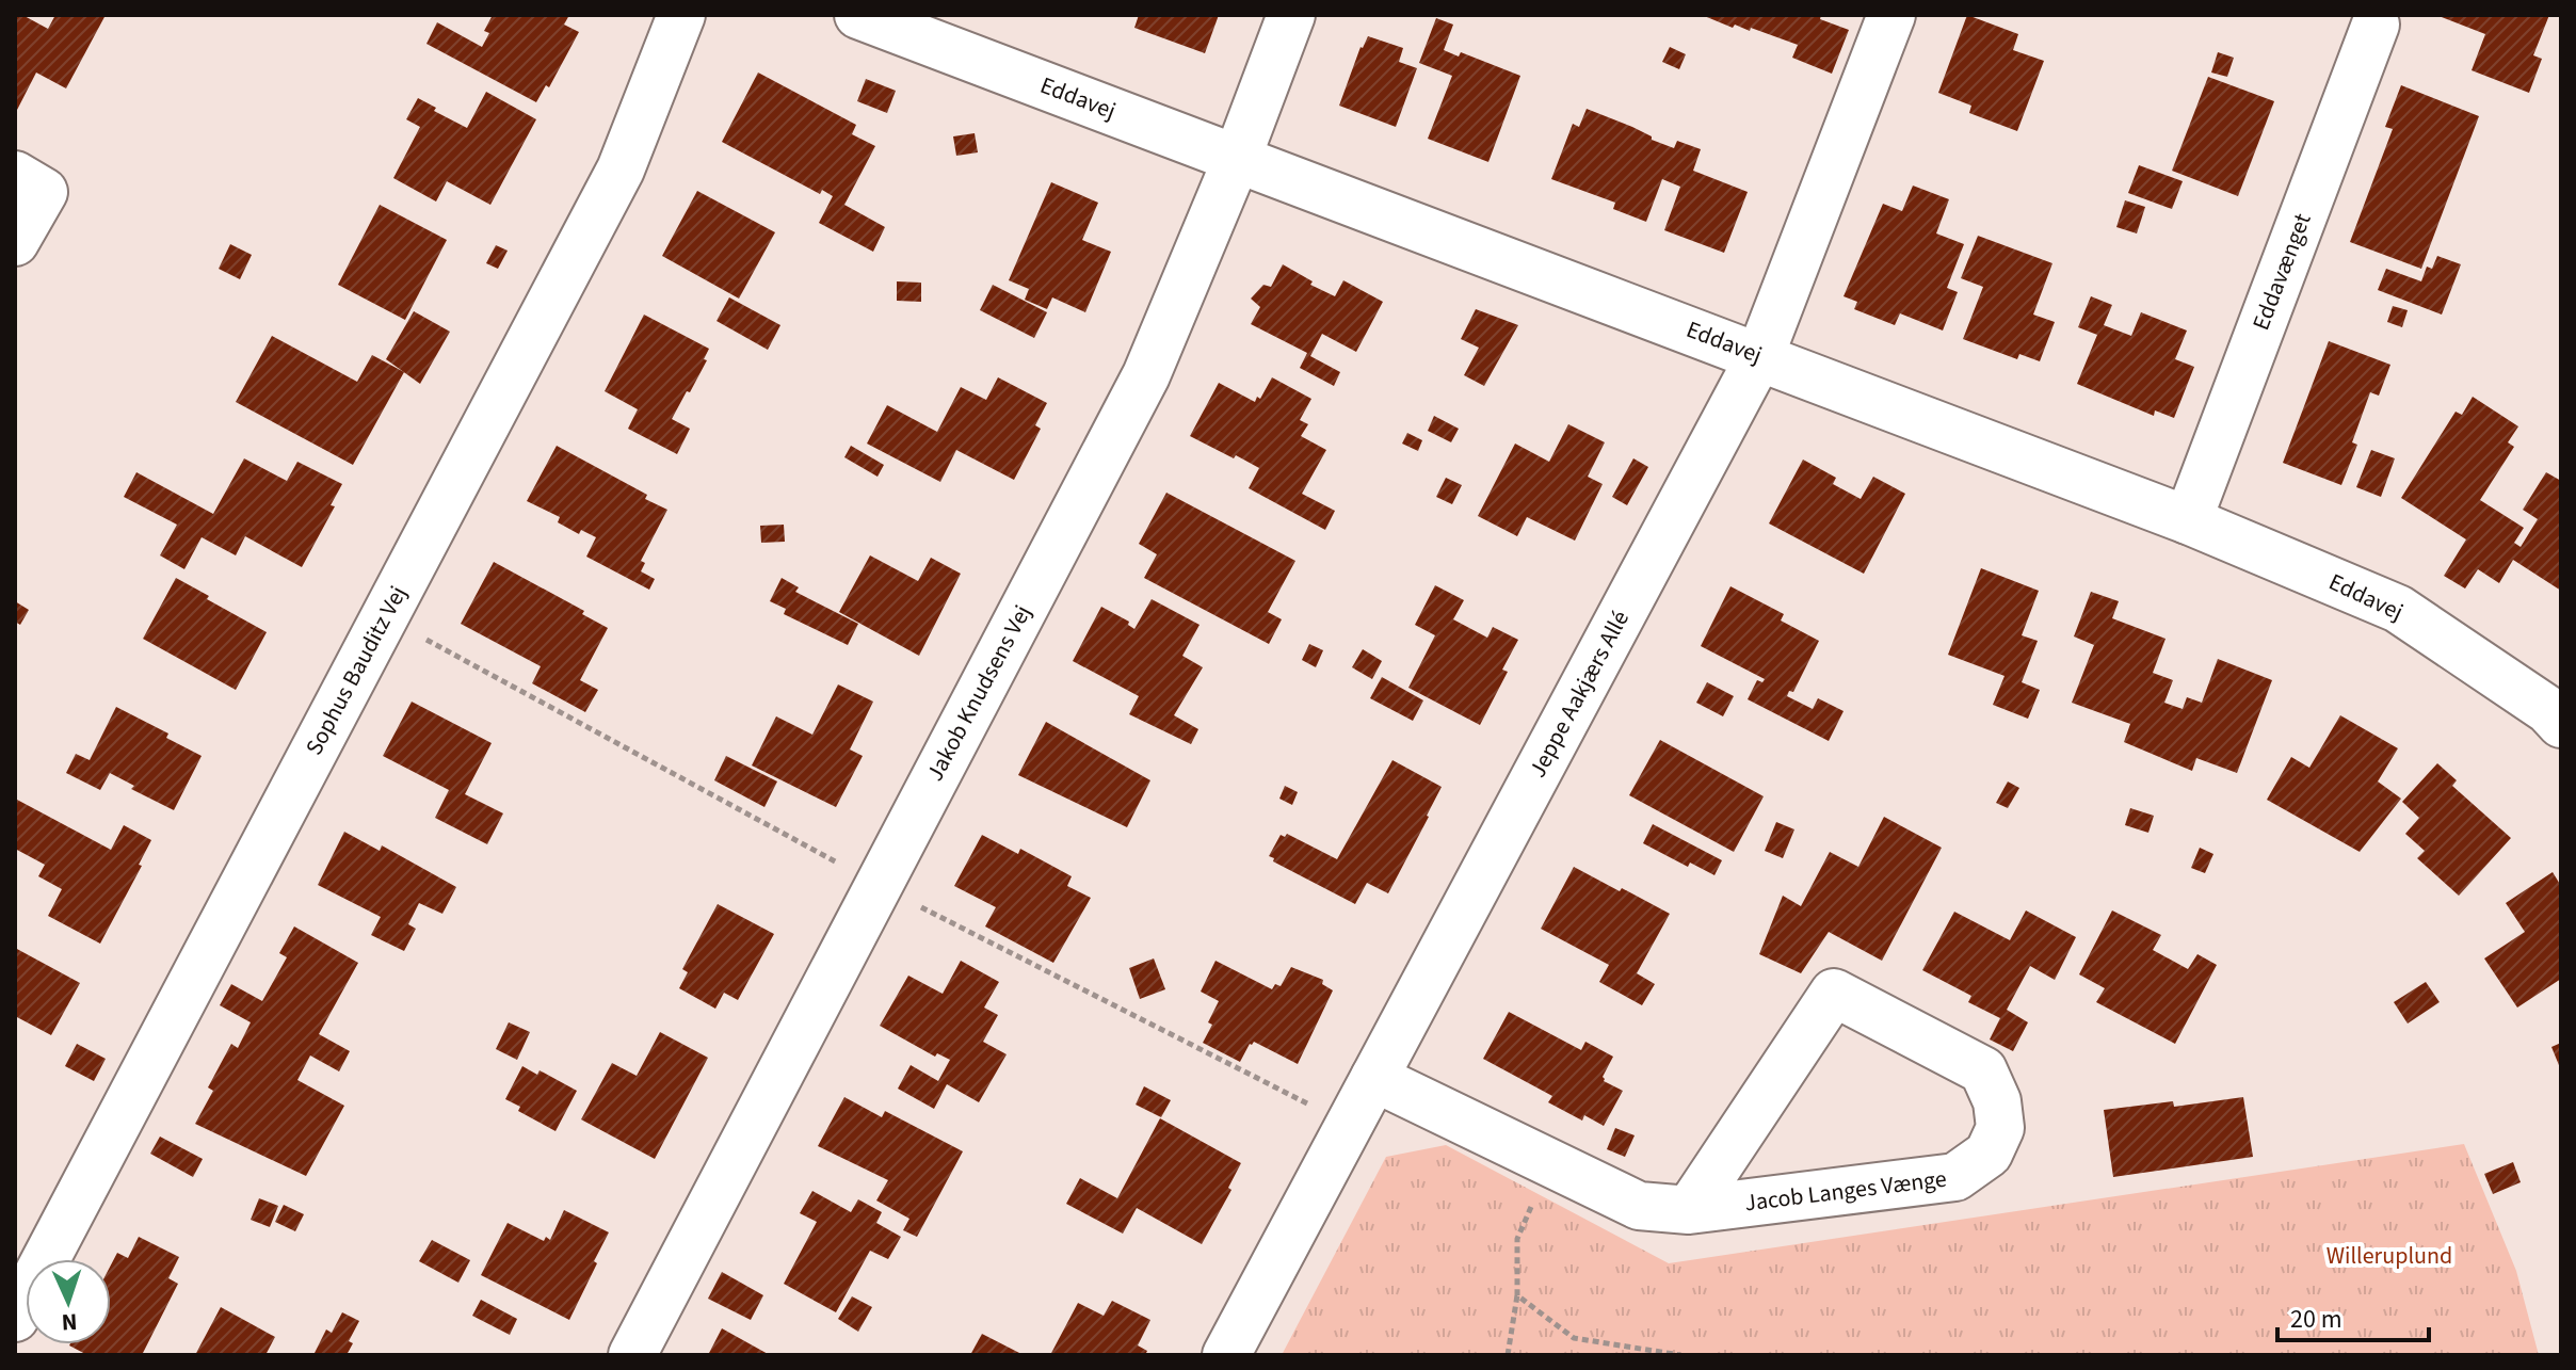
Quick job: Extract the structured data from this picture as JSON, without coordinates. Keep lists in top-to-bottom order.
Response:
{
  "streets": {
    "street": [
      "Eddavej",
      "Eddavænget",
      "Sophus Bauditz Vej",
      "Jakob Knudsens Vej",
      "Jeppe Aakjærs Allé",
      "Jacob Langes Vænge"
    ]
  },
  "crossings": [
    ["Eddavej", "Eddavænget"],
    ["Eddavej", "Jakob Knudsens Vej"],
    ["Eddavej", "Jeppe Aakjærs Allé"],
    ["Jeppe Aakjærs Allé", "Jacob Langes Vænge"]
  ],
  "parks": ["Willeruplund"],
  "scale_bar": "20 m",
  "north": "bottom"
}
